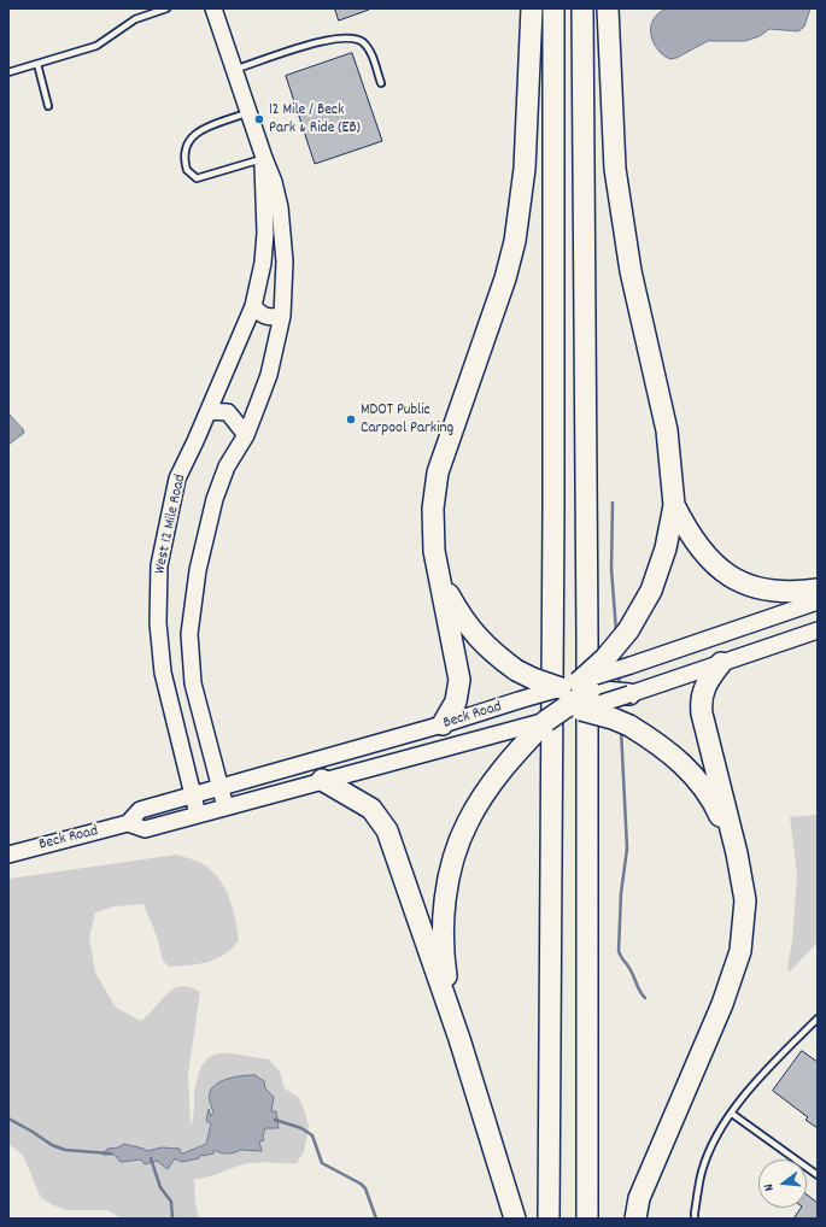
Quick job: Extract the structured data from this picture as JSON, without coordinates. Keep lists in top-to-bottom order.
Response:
{
  "streets": {
    "main road": ["West 12 Mile Road", "Beck Road"]
  },
  "crossings": [
    ["West 12 Mile Road", "Beck Road"]
  ],
  "places": ["12 Mile / Beck Park & Ride (EB)", "MDOT Public Carpool Parking"],
  "north": "left"
}
